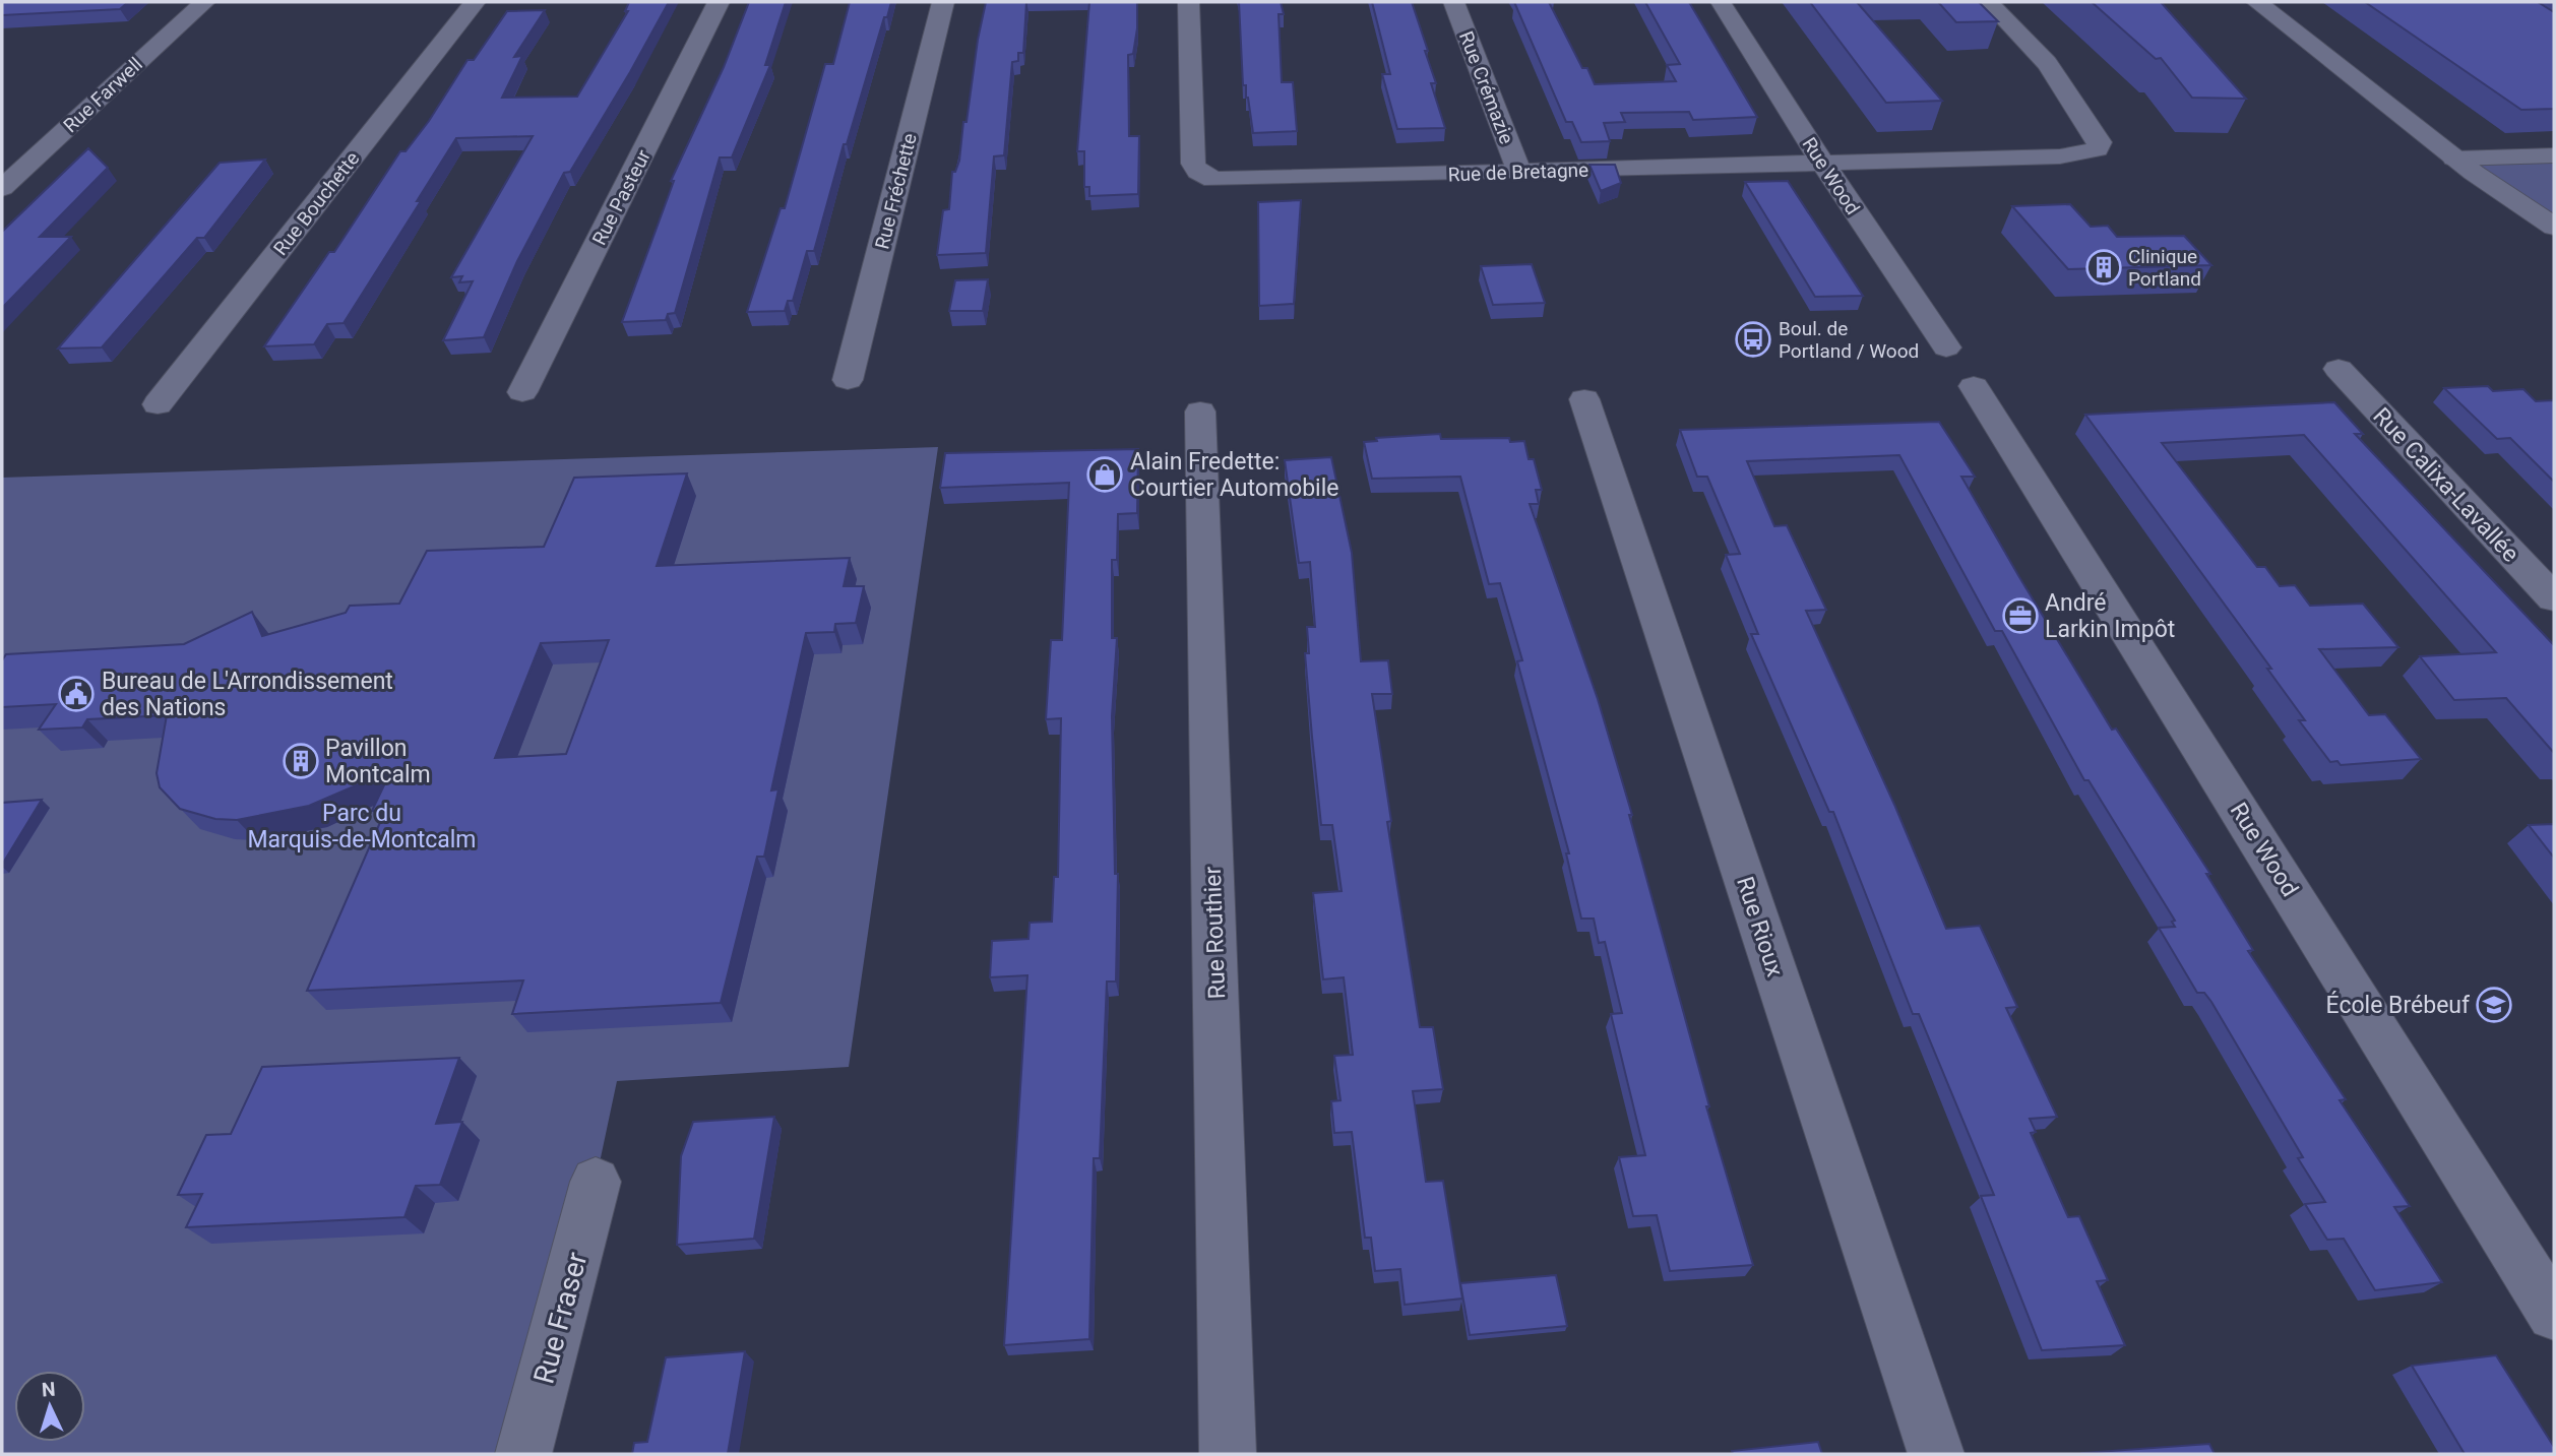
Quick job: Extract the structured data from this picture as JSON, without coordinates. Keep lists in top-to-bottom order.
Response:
{
  "streets": {
    "street": [
      "Rue Crémazie",
      "Rue Farwell",
      "Rue de Bretagne",
      "Rue Wood",
      "Rue Fréchette",
      "Rue Pasteur",
      "Rue Bouchette",
      "Rue Calixa-Lavallée",
      "Rue Rioux",
      "Rue Routhier",
      "Rue Fraser"
    ]
  },
  "crossings": [
    ["Rue Crémazie", "Rue de Bretagne"],
    ["Rue de Bretagne", "Rue Wood"]
  ],
  "parks": ["Parc du Marquis-de-Montcalm"],
  "places": {
    "building": ["Clinique Portland", "Pavillon Montcalm"],
    "bus stop": ["Boul. de Portland / Wood"],
    "shop": ["Alain Fredette: Courtier Automobile"],
    "office": ["André Larkin Impôt"],
    "public building": ["Bureau de L'Arrondissement des Nations"],
    "school or university": ["École Brébeuf"]
  },
  "north": "top"
}
